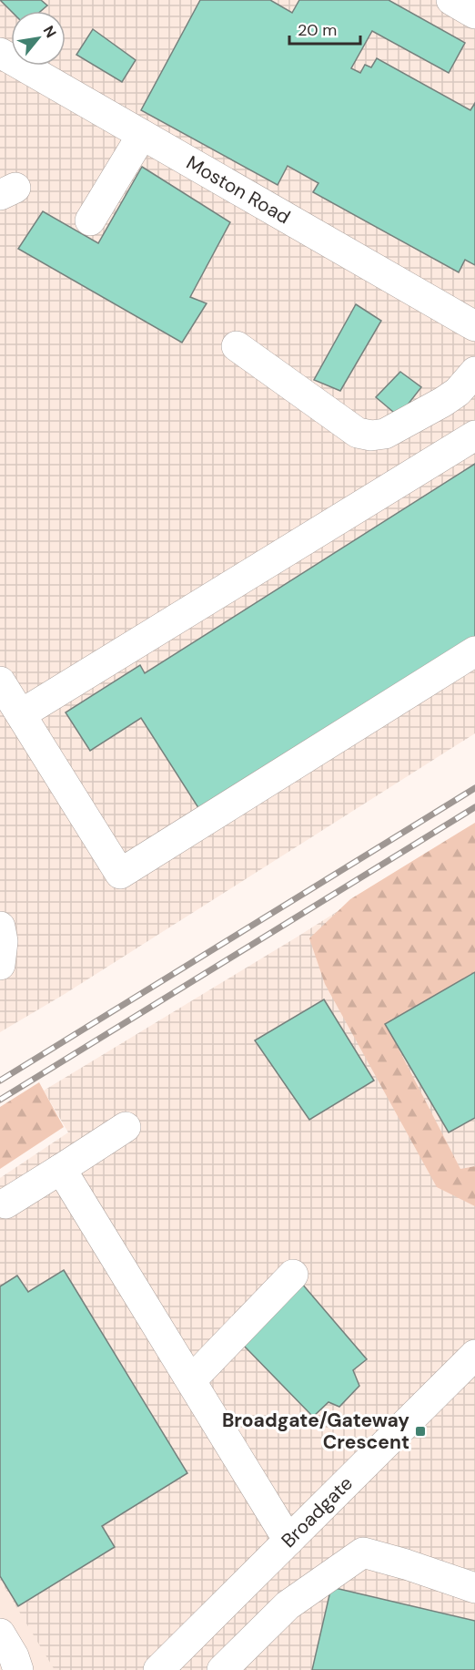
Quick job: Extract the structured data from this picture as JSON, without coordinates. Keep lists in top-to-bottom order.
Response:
{
  "streets": {
    "street": ["Moston Road", "Broadgate"]
  },
  "places": {
    "transit": ["Broadgate/Gateway Crescent"]
  },
  "scale_bar": "20 m",
  "north": "top right"
}
